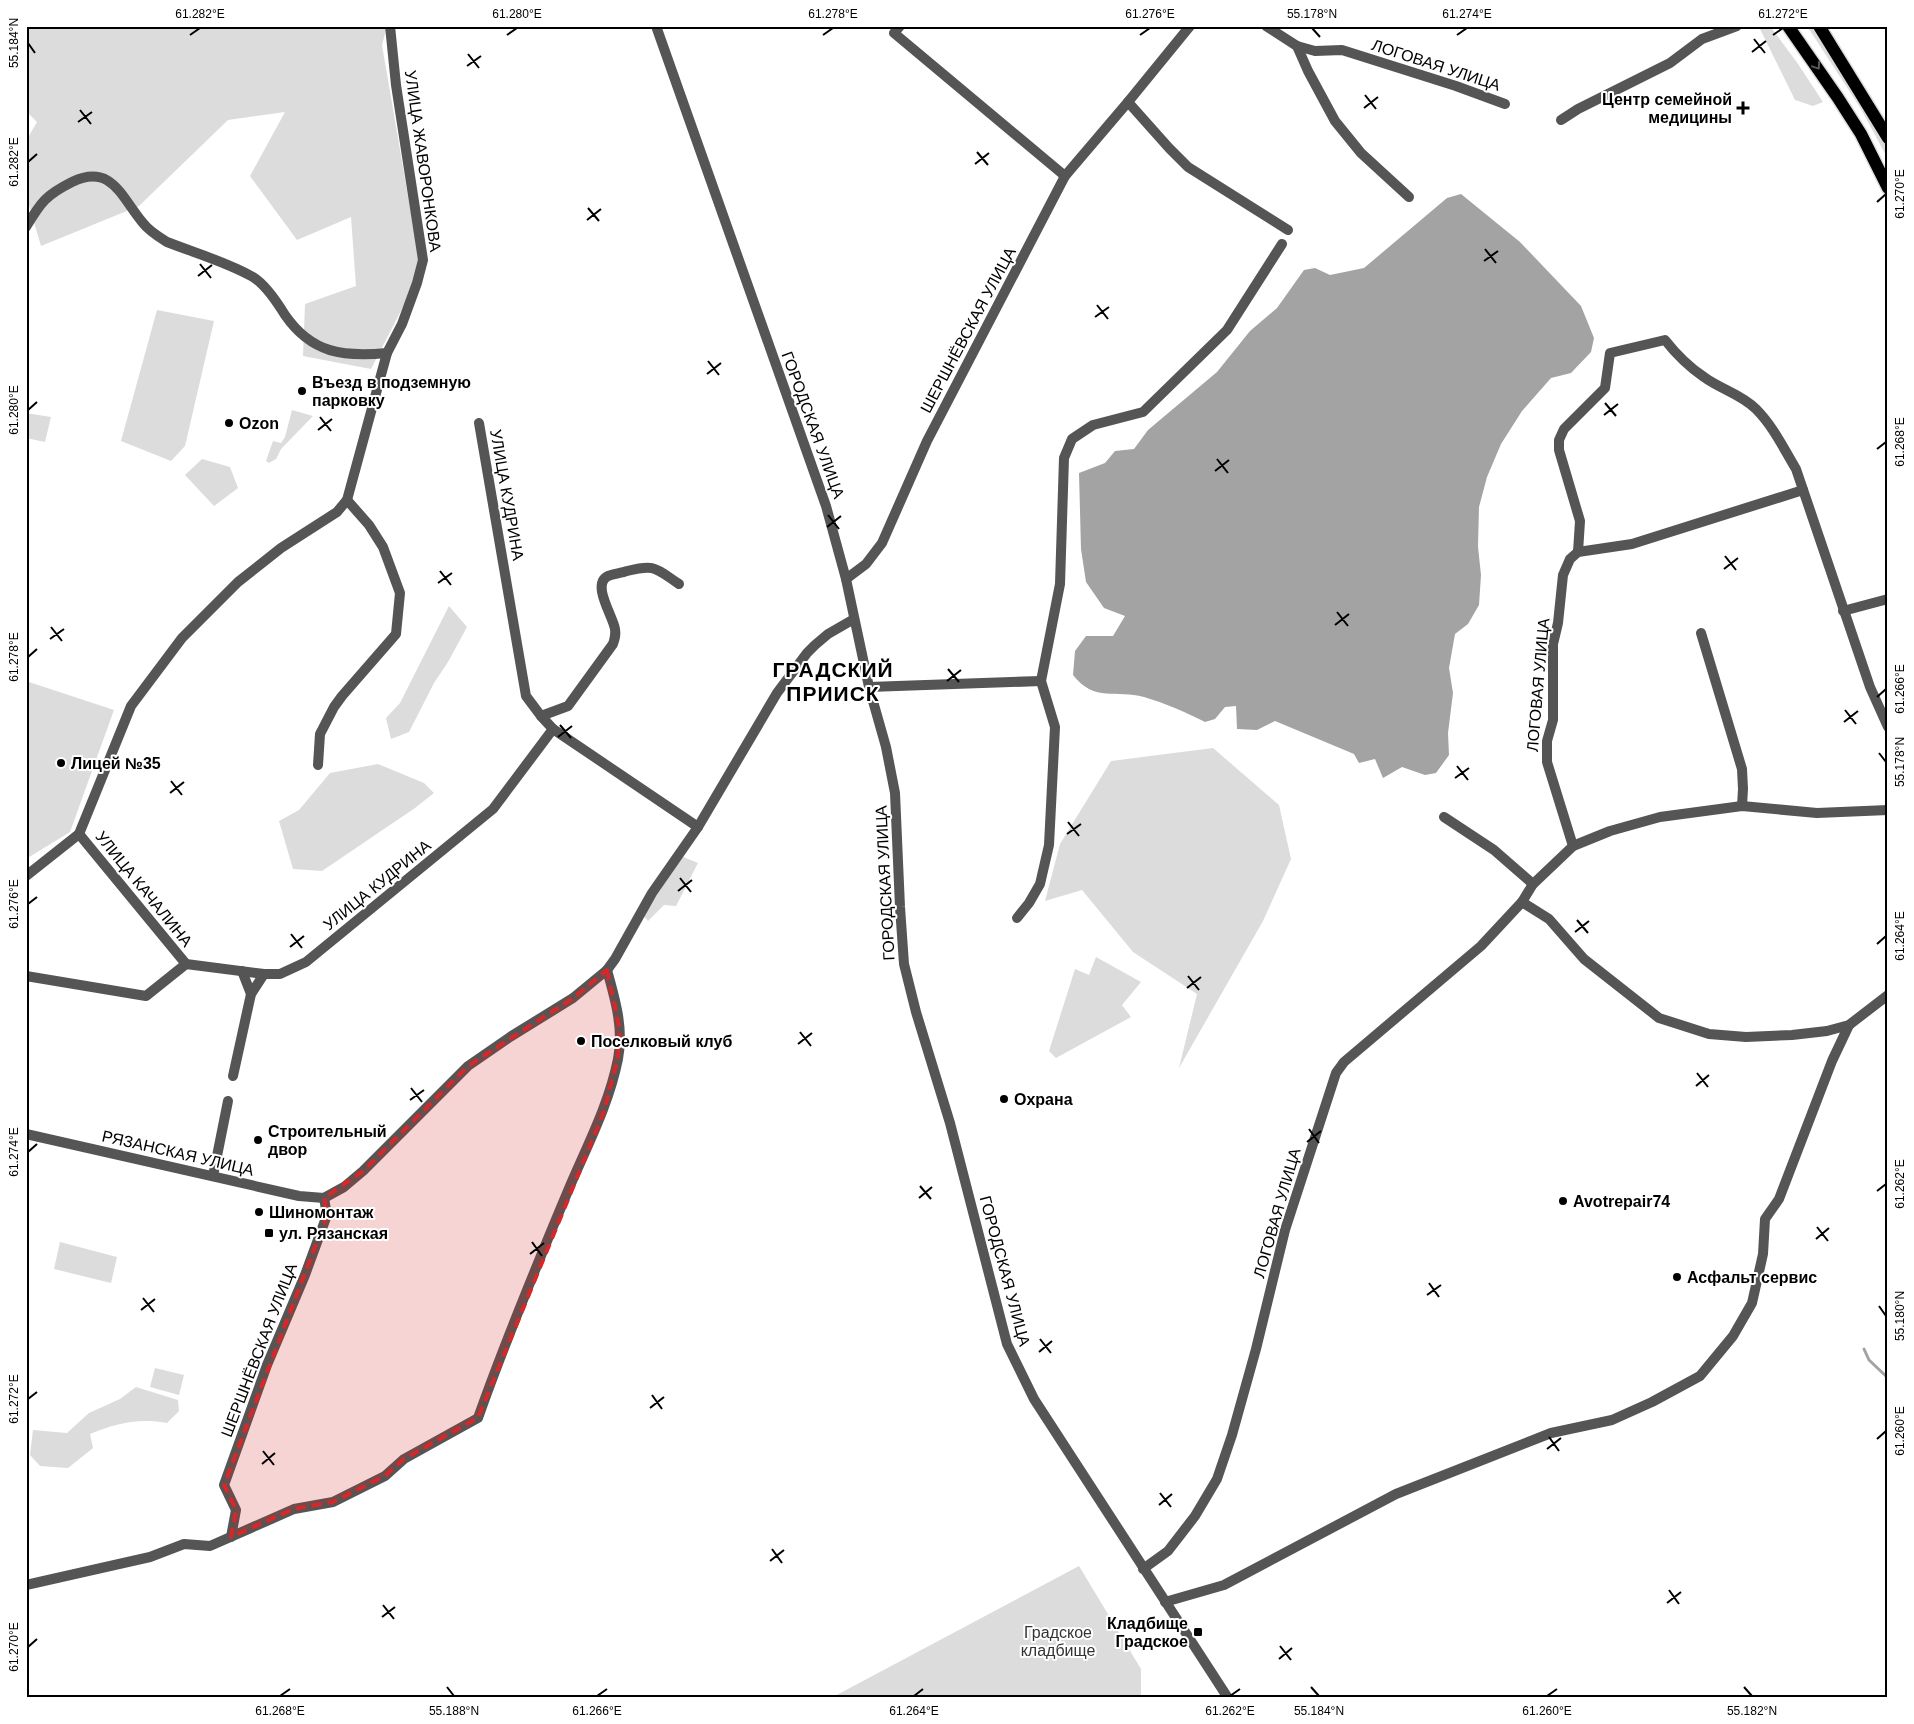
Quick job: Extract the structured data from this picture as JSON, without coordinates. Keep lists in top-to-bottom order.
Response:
{
  "streets": {
    "street": [
      "ЛОГОВАЯ УЛИЦА",
      "УЛИЦА ЖАВОРОНКОВА",
      "ШЕРШНЁВСКАЯ УЛИЦА",
      "ГОРОДСКАЯ УЛИЦА",
      "УЛИЦА КУДРИНА",
      "УЛИЦА КАЧАЛИНА",
      "РЯЗАНСКАЯ УЛИЦА"
    ]
  },
  "crossings": [
    ["ЛОГОВАЯ УЛИЦА", "ГОРОДСКАЯ УЛИЦА"],
    ["ШЕРШНЁВСКАЯ УЛИЦА", "ГОРОДСКАЯ УЛИЦА"],
    ["ШЕРШНЁВСКАЯ УЛИЦА", "РЯЗАНСКАЯ УЛИЦА"]
  ],
  "districts": ["ГРАДСКИЙ ПРИИСК"],
  "parks": ["Градское кладбище"],
  "places": {
    "health": ["Центр семейной медицины"],
    "other": [
      "Въезд в подземную парковку",
      "Ozon",
      "Лицей №35",
      "Поселковый клуб",
      "Охрана",
      "Строительный двор",
      "Avotrepair74",
      "Шиномонтаж",
      "Асфальт сервис"
    ],
    "transit": ["ул. Рязанская", "Кладбище Градское"]
  },
  "coordinates": [
    "61.282°E",
    "61.280°E",
    "61.278°E",
    "61.276°E",
    "55.178°N",
    "61.274°E",
    "61.272°E",
    "55.184°N",
    "61.270°E",
    "61.268°E",
    "61.266°E",
    "61.264°E",
    "61.262°E",
    "55.180°N",
    "61.260°E",
    "55.188°N",
    "55.182°N"
  ]
}
